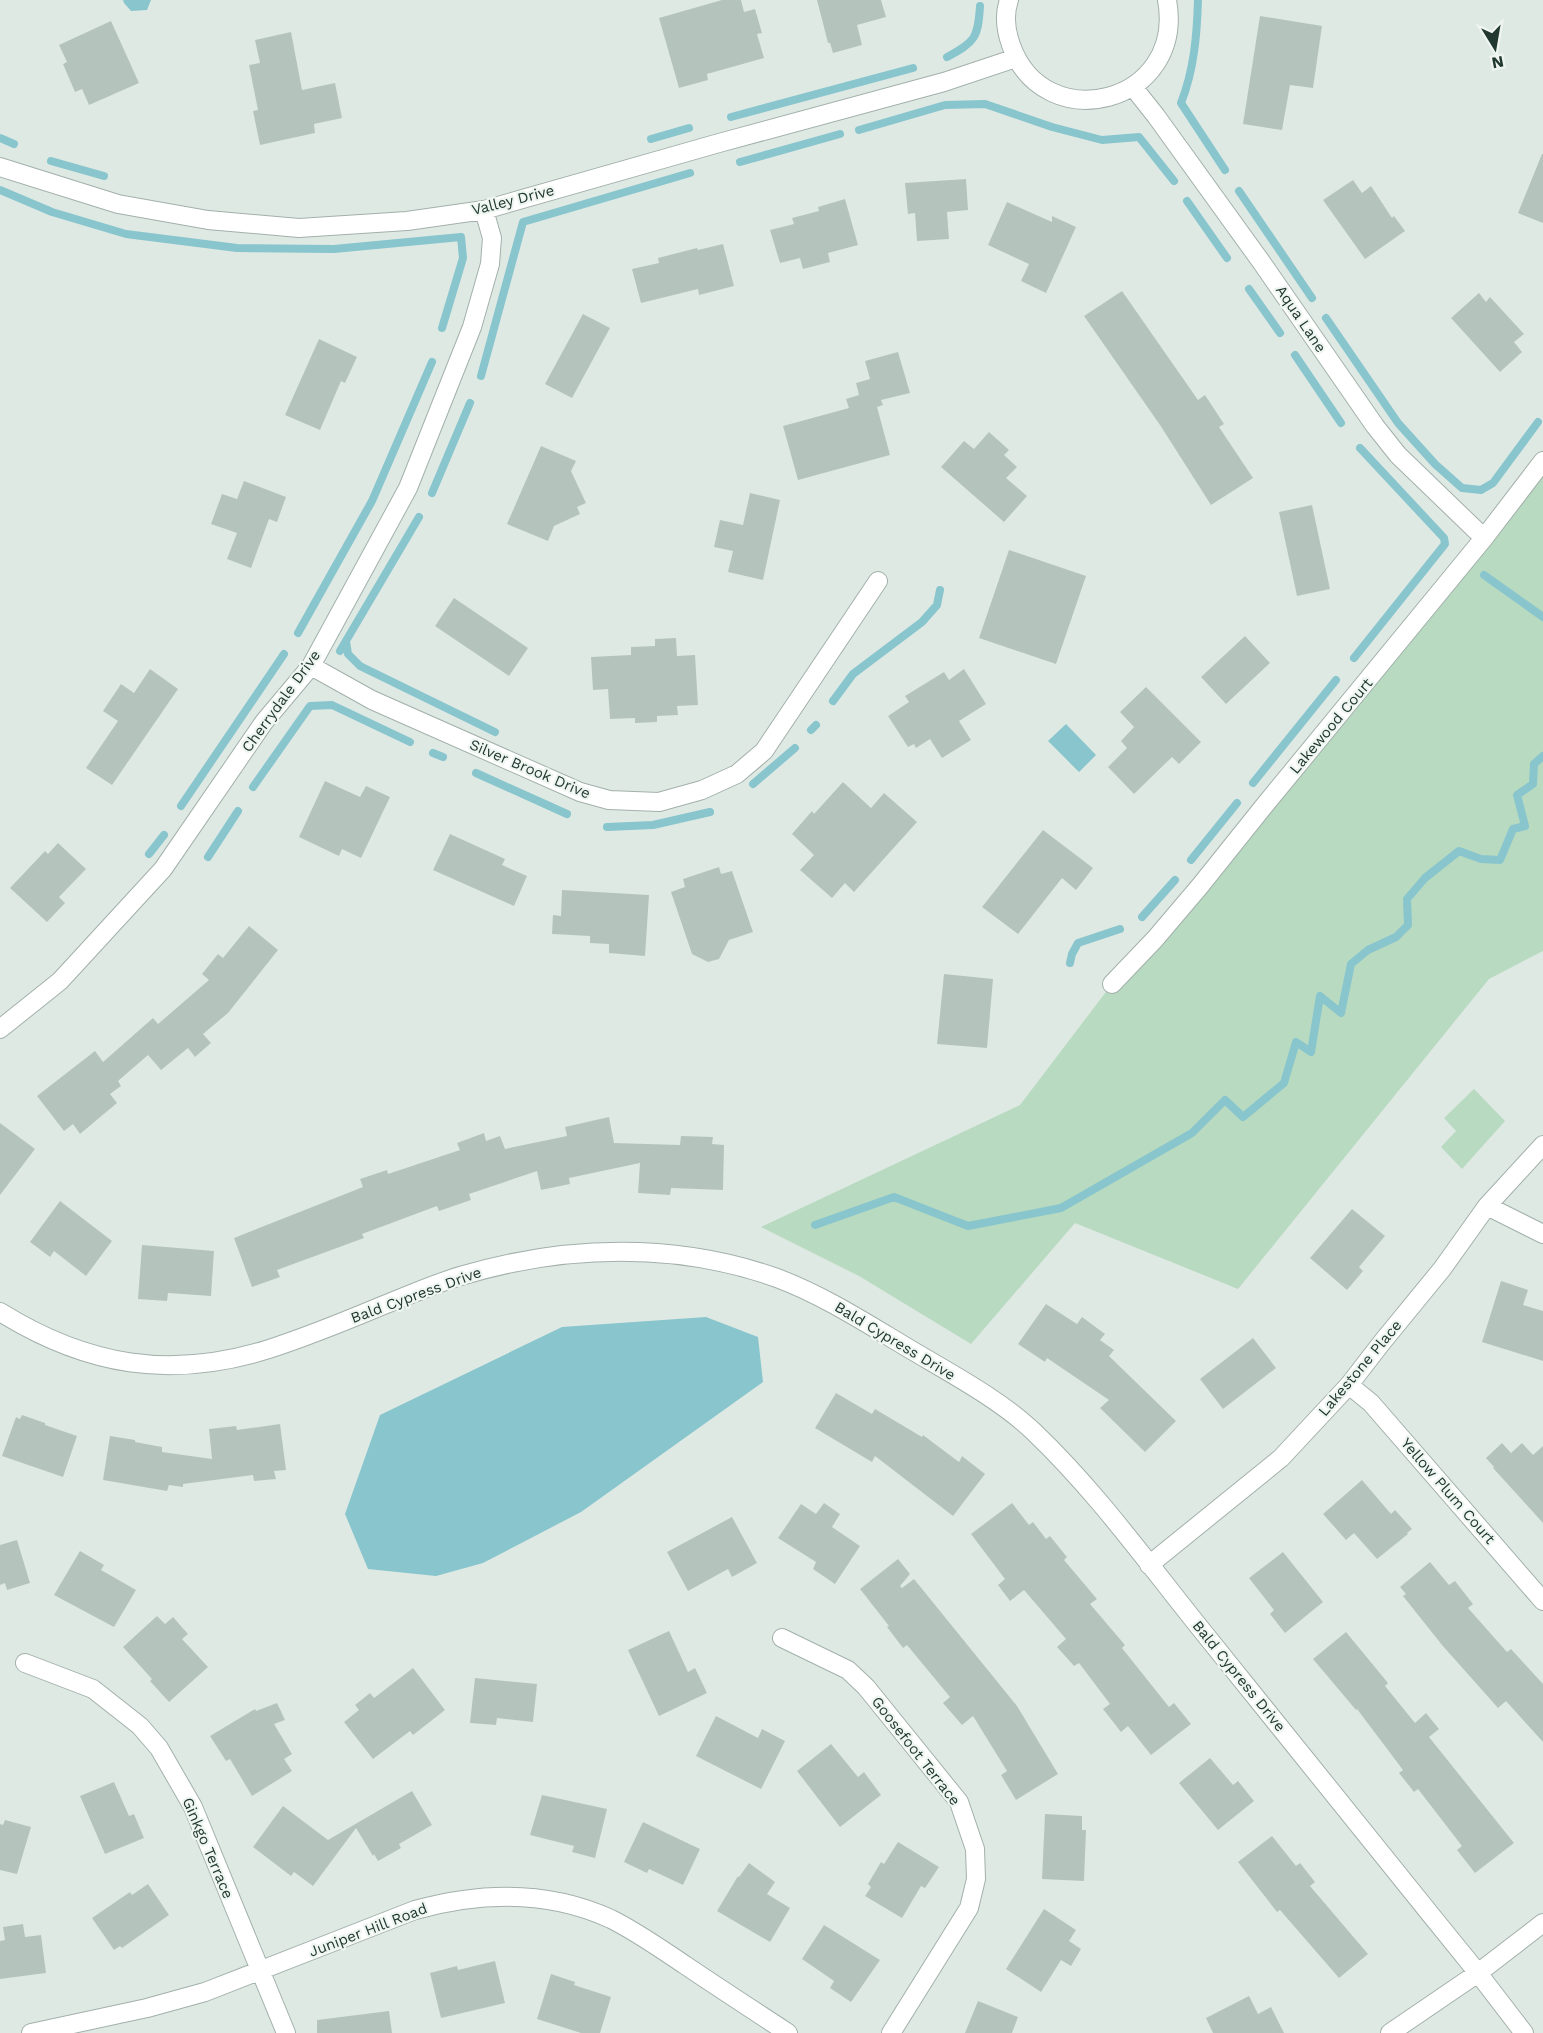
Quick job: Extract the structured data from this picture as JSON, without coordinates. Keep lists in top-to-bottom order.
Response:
{
  "streets": {
    "street": [
      "Valley Drive",
      "Aqua Lane",
      "Cherrydale Drive",
      "Lakewood Court",
      "Silver Brook Drive",
      "Bald Cypress Drive",
      "Lakestone Place",
      "Yellow Plum Court",
      "Goosefoot Terrace",
      "Ginkgo Terrace",
      "Juniper Hill Road"
    ]
  },
  "crossings": [
    ["Valley Drive", "Cherrydale Drive"],
    ["Aqua Lane", "Lakewood Court"],
    ["Cherrydale Drive", "Silver Brook Drive"],
    ["Bald Cypress Drive", "Lakestone Place"],
    ["Lakestone Place", "Yellow Plum Court"],
    ["Ginkgo Terrace", "Juniper Hill Road"]
  ],
  "north": "bottom"
}
